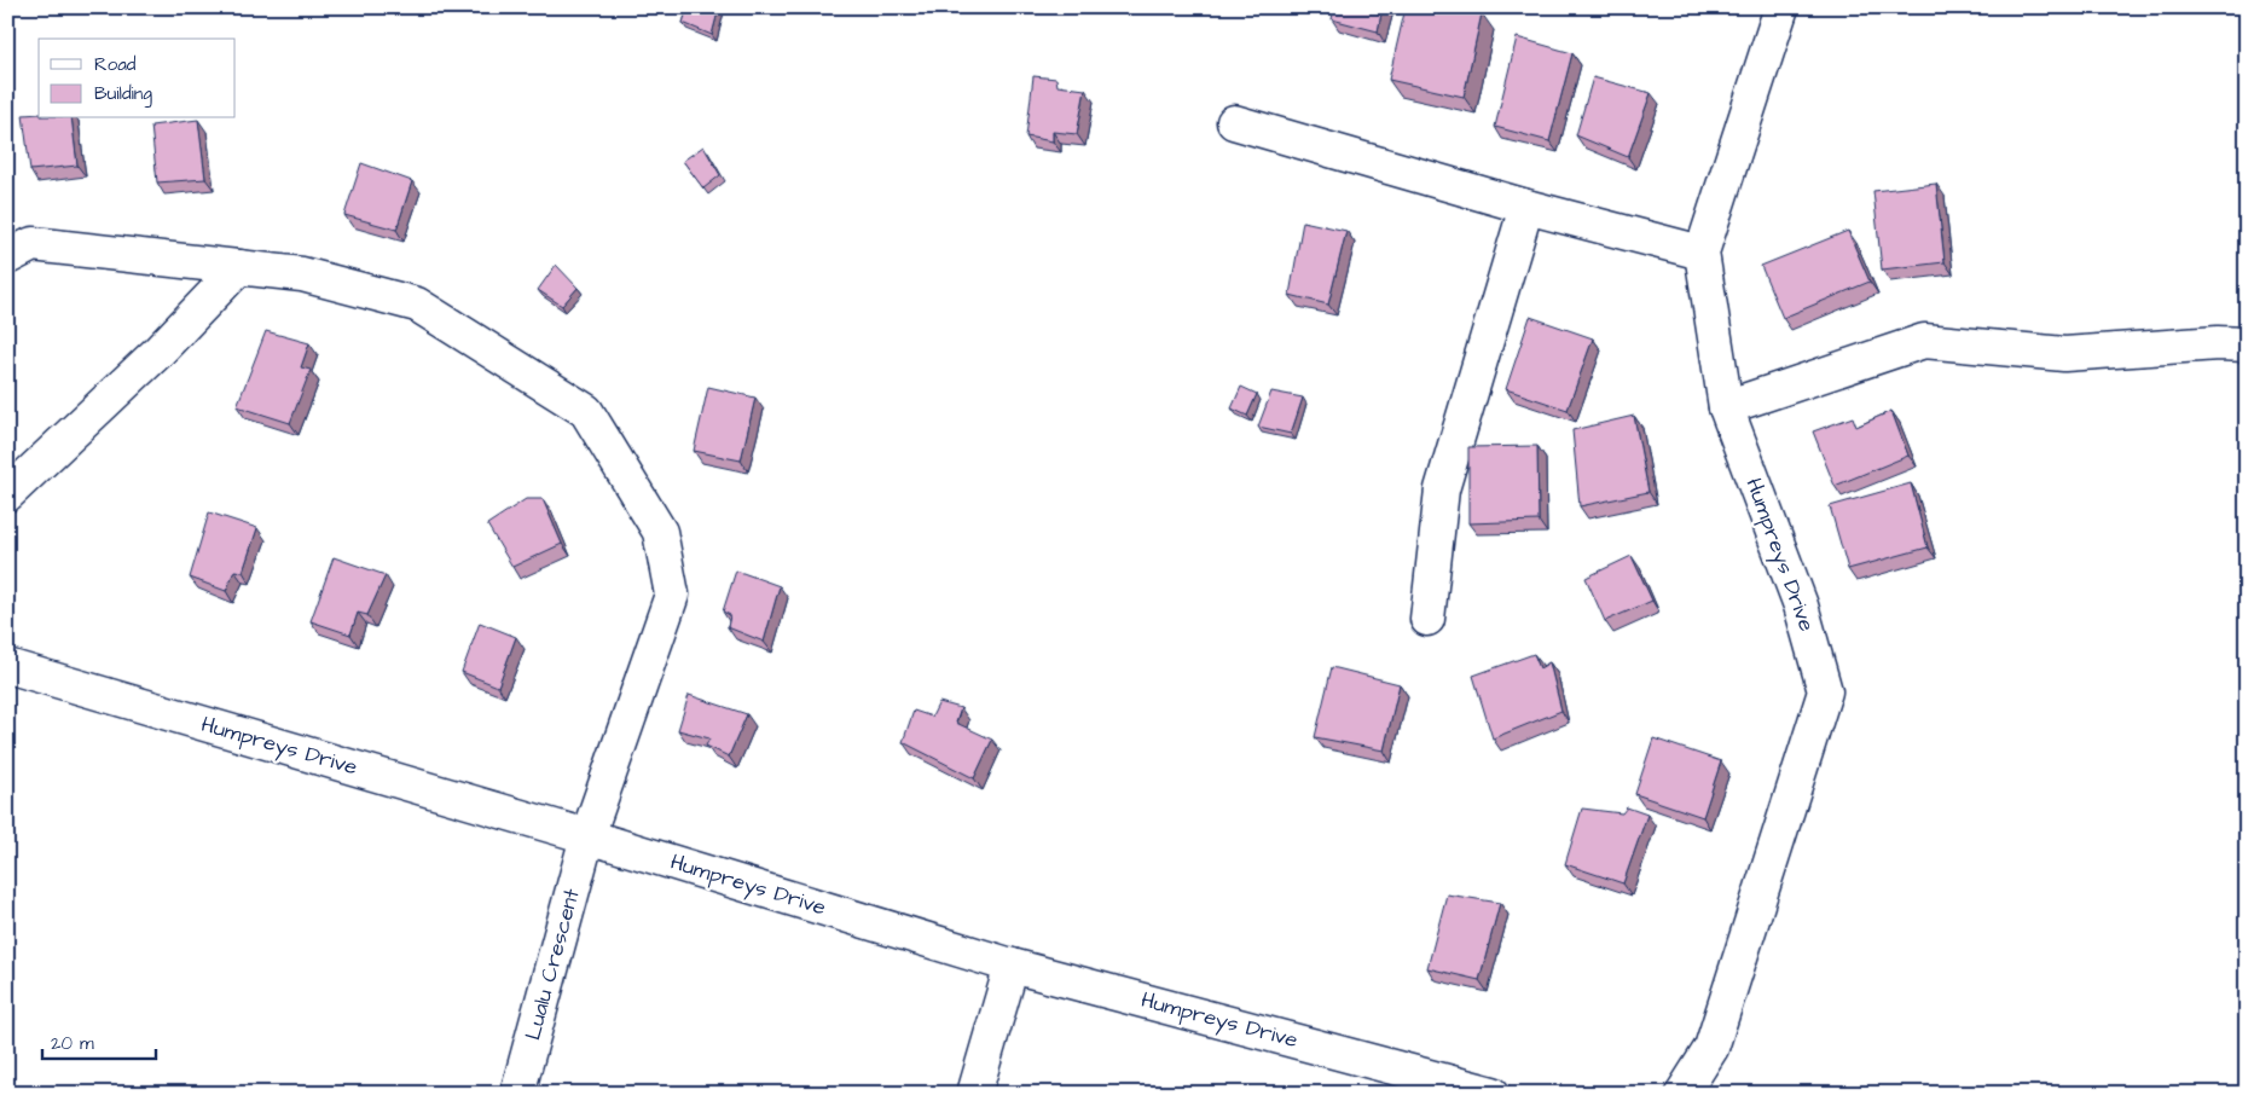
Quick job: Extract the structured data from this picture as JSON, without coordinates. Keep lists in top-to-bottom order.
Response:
{
  "streets": {
    "street": ["Humpreys Drive", "Lualu Crescent"]
  },
  "crossings": [
    ["Humpreys Drive", "Lualu Crescent"]
  ],
  "legend": ["Road", "Building"],
  "scale_bar": "20 m"
}
